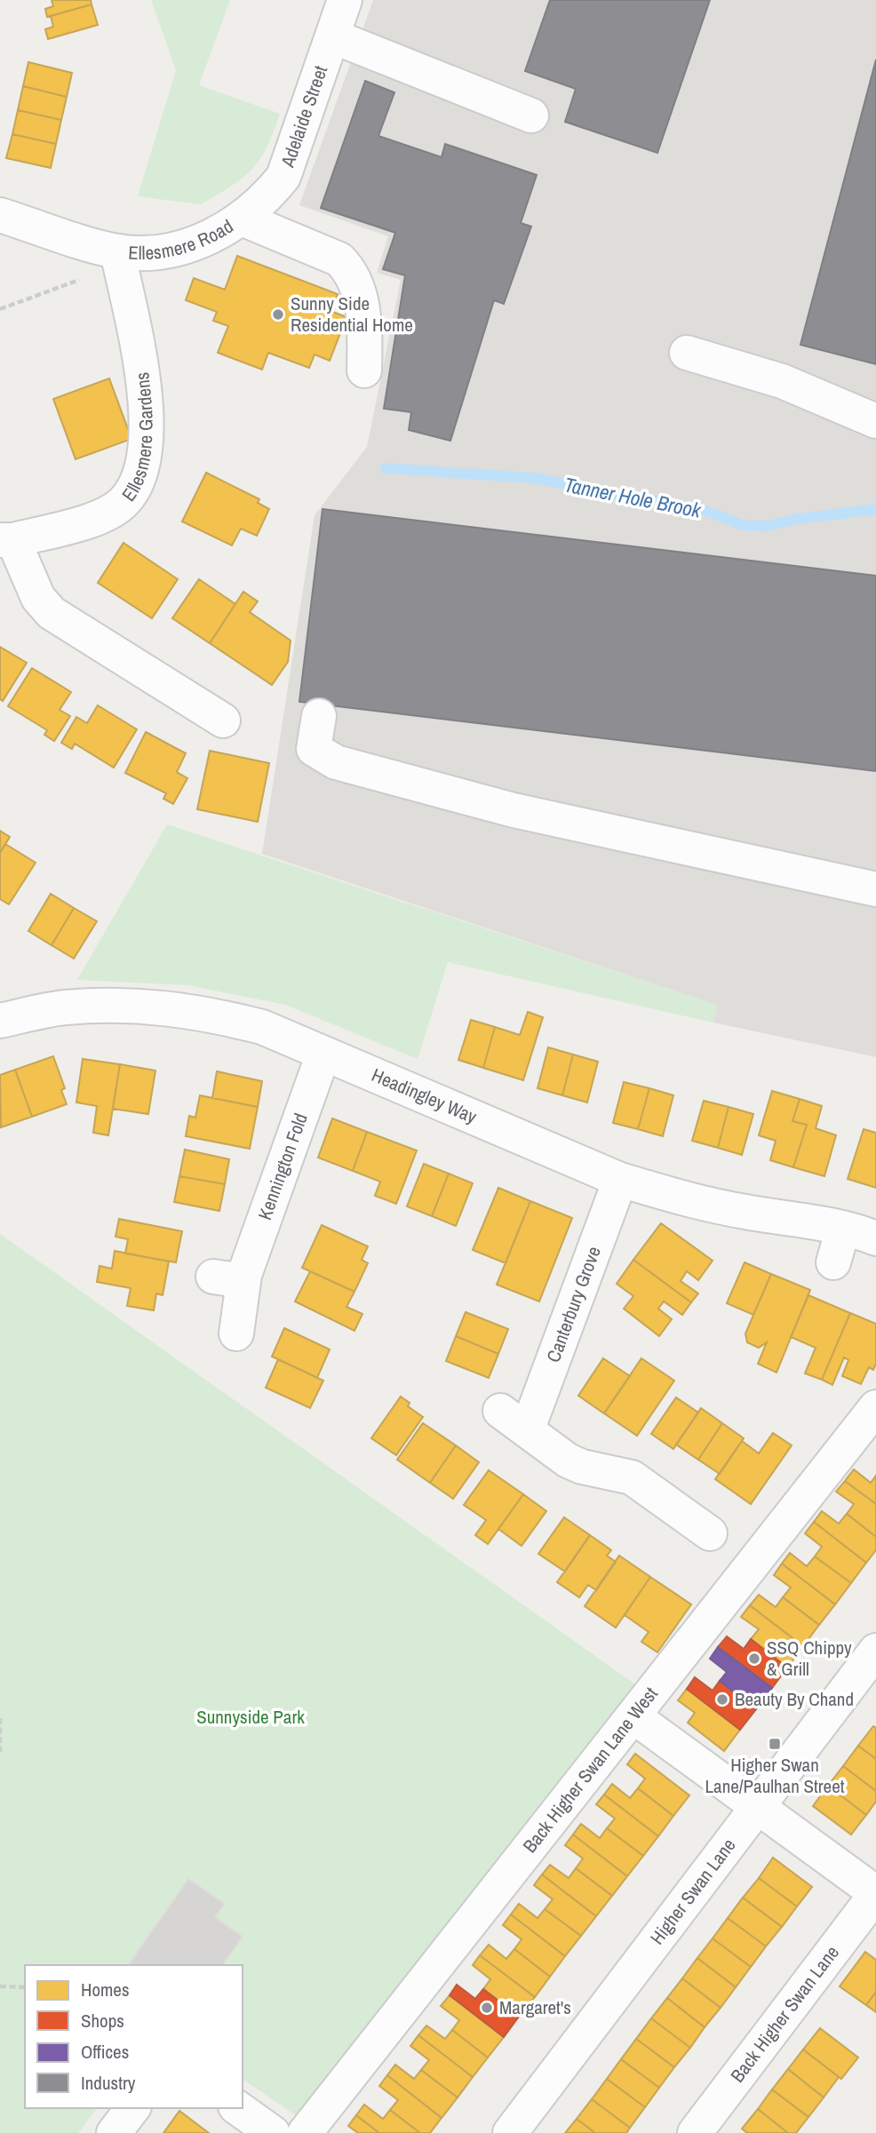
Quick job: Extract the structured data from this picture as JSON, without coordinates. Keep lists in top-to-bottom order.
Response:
{
  "streets": {
    "street": [
      "Adelaide Street",
      "Ellesmere Road",
      "Ellesmere Gardens",
      "Headingley Way",
      "Kennington Fold",
      "Canterbury Grove",
      "Back Higher Swan Lane West",
      "Higher Swan Lane",
      "Back Higher Swan Lane"
    ]
  },
  "crossings": [
    ["Adelaide Street", "Ellesmere Road"],
    ["Ellesmere Road", "Ellesmere Gardens"],
    ["Headingley Way", "Kennington Fold"],
    ["Headingley Way", "Canterbury Grove"]
  ],
  "water": ["Tanner Hole Brook"],
  "parks": ["Sunnyside Park"],
  "places": {
    "other": [
      "Sunny Side Residential Home",
      "SSQ Chippy & Grill",
      "Beauty By Chand",
      "Margaret's"
    ],
    "transit": ["Higher Swan Lane/Paulhan Street"]
  },
  "legend": [
    "Homes",
    "Shops",
    "Offices",
    "Industry"
  ]
}
